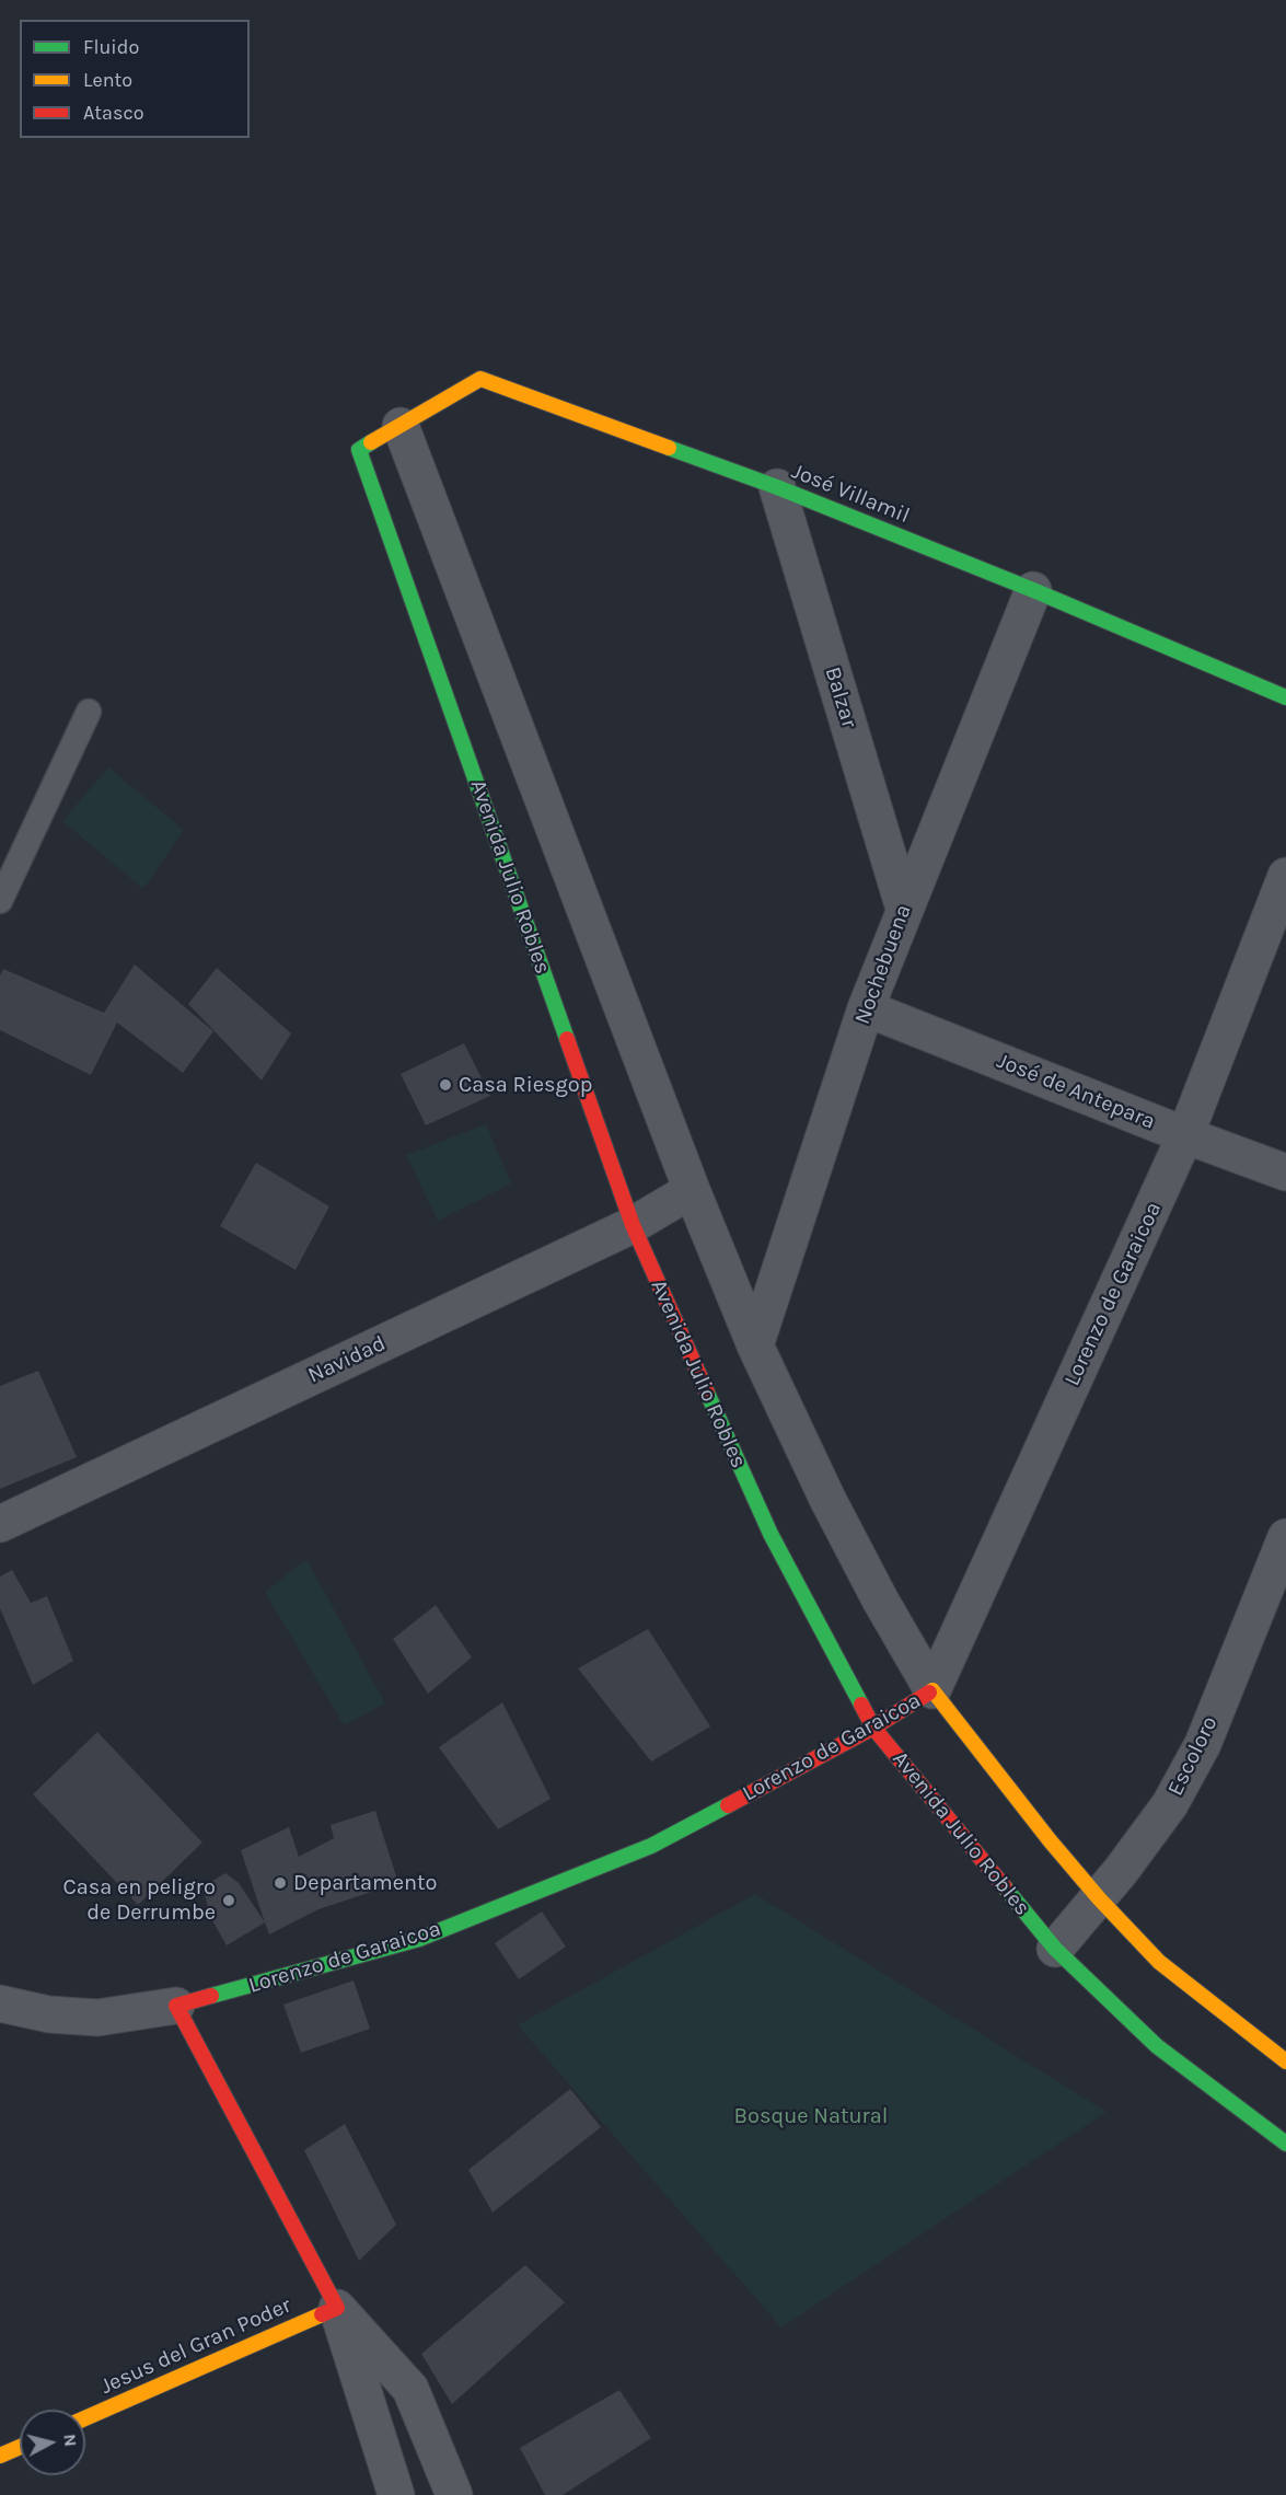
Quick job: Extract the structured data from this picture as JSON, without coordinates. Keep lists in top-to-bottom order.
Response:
{
  "streets": {
    "main road": [
      "José Villamil",
      "Avenida Julio Robles",
      "Lorenzo de Garaicoa",
      "Jesus del Gran Poder"
    ],
    "street": [
      "Balzar",
      "Nochebuena",
      "José de Antepara",
      "Navidad",
      "Escoloro"
    ]
  },
  "crossings": [
    ["José Villamil", "Balzar"],
    ["José Villamil", "Avenida Julio Robles"],
    ["José Villamil", "Nochebuena"],
    ["Balzar", "Nochebuena"],
    ["Avenida Julio Robles", "Lorenzo de Garaicoa"],
    ["Avenida Julio Robles", "Navidad"],
    ["Avenida Julio Robles", "Escoloro"],
    ["Nochebuena", "José de Antepara"],
    ["José de Antepara", "Lorenzo de Garaicoa"]
  ],
  "parks": ["Bosque Natural"],
  "places": ["Casa Riesgop", "Departamento", "Casa en peligro de Derrumbe"],
  "legend": ["Fluido", "Lento", "Atasco"],
  "north": "right"
}
